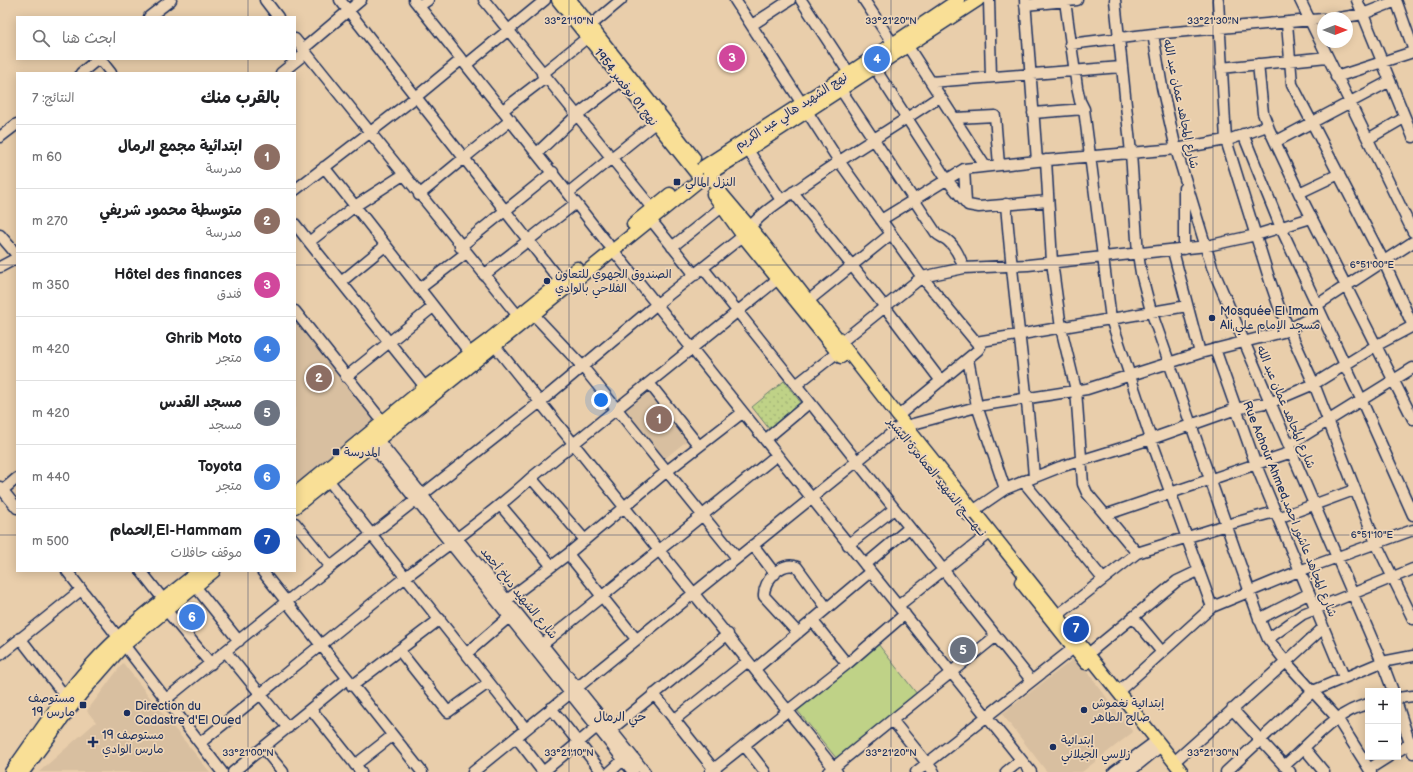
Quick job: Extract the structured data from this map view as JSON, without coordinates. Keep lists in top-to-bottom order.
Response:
{
  "streets": {
    "main road": ["نهج 01 نوفمبر 1954", "نهج الشهيد هالي عبد الكريم", "نــهـــــج الشهيد العمامرة البشير"],
    "street": ["شارع المجاهد عمان عبد الله", "Rue Achour Ahmed,شارع المجاهد عاشور احمد", "شارع الشهيد دباخ أحمد"]
  },
  "crossings": [
    ["نهج 01 نوفمبر 1954", "نهج الشهيد هالي عبد الكريم"],
    ["نهج 01 نوفمبر 1954", "نــهـــــج الشهيد العمامرة البشير"],
    ["نهج الشهيد هالي عبد الكريم", "نــهـــــج الشهيد العمامرة البشير"]
  ],
  "districts": ["حي الرمال"],
  "places": {
    "transit": ["النزل المالي", "المدرسة", "مستوصف 19 مارس"],
    "other": [
      "الصندوق الجهوي للتعاون الفلاحي بالوادي",
      "Mosquée El Imam Ali,مسجد الإمام علي",
      "إبتدائية نغموش صالح الطاهر",
      "Direction du Cadastre d'El Oued",
      "إبتدائية زلاسي الجيلاني"
    ],
    "health": ["مستوصف 19 مارس الوادي"]
  },
  "north": "right",
  "page": {
    "search": "ابحث هنا",
    "pins": [
      "3",
      "4",
      "2",
      "1",
      "6",
      "7",
      "5"
    ],
    "heading": ["بالقرب منك", "النتائج: 7"],
    "list": [
      {
        "mark": "1",
        "name": "ابتدائية مجمع الرمال",
        "note": "مدرسة",
        "value": "60 m"
      },
      {
        "mark": "2",
        "name": "متوسطة محمود شريفي",
        "note": "مدرسة",
        "value": "270 m"
      },
      {
        "mark": "3",
        "name": "Hôtel des finances",
        "note": "فندق",
        "value": "350 m"
      },
      {
        "mark": "4",
        "name": "Ghrib Moto",
        "note": "متجر",
        "value": "420 m"
      },
      {
        "mark": "5",
        "name": "مسجد القدس",
        "note": "مسجد",
        "value": "420 m"
      },
      {
        "mark": "6",
        "name": "Toyota",
        "note": "متجر",
        "value": "440 m"
      },
      {
        "mark": "7",
        "name": "El-Hammam,الحمام",
        "note": "موقف حافلات",
        "value": "500 m"
      }
    ],
    "map_buttons": ["+", "−"]
  },
  "coordinates": [
    "33°21'10\"N",
    "33°21'20\"N",
    "33°21'30\"N",
    "6°51'00\"E",
    "6°51'10\"E",
    "33°21'00\"N"
  ]
}
